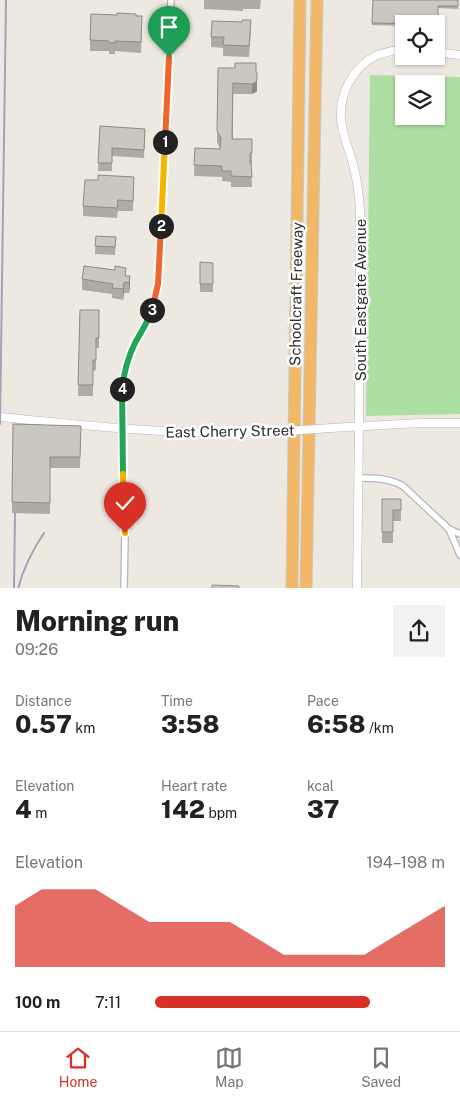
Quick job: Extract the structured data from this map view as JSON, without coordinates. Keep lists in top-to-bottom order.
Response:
{
  "streets": {
    "highway": ["Schoolcraft Freeway"],
    "street": ["South Eastgate Avenue", "East Cherry Street"]
  },
  "crossings": [
    ["South Eastgate Avenue", "East Cherry Street"]
  ],
  "page": {
    "pins": [
      "1",
      "2",
      "3",
      "4"
    ],
    "heading": ["Morning run", "09:26"],
    "stats": [
      ["Distance", "0.57 km"],
      ["Time", "3:58"],
      ["Pace", "6:58 /km"],
      ["Elevation", "4 m"],
      ["Heart rate", "142 bpm"],
      ["kcal", "37"]
    ],
    "chart": ["Elevation", "194–198 m"],
    "list": [
      {
        "name": "100 m",
        "note": "7:11"
      }
    ],
    "tabs": ["Home", "Map", "Saved"]
  }
}
